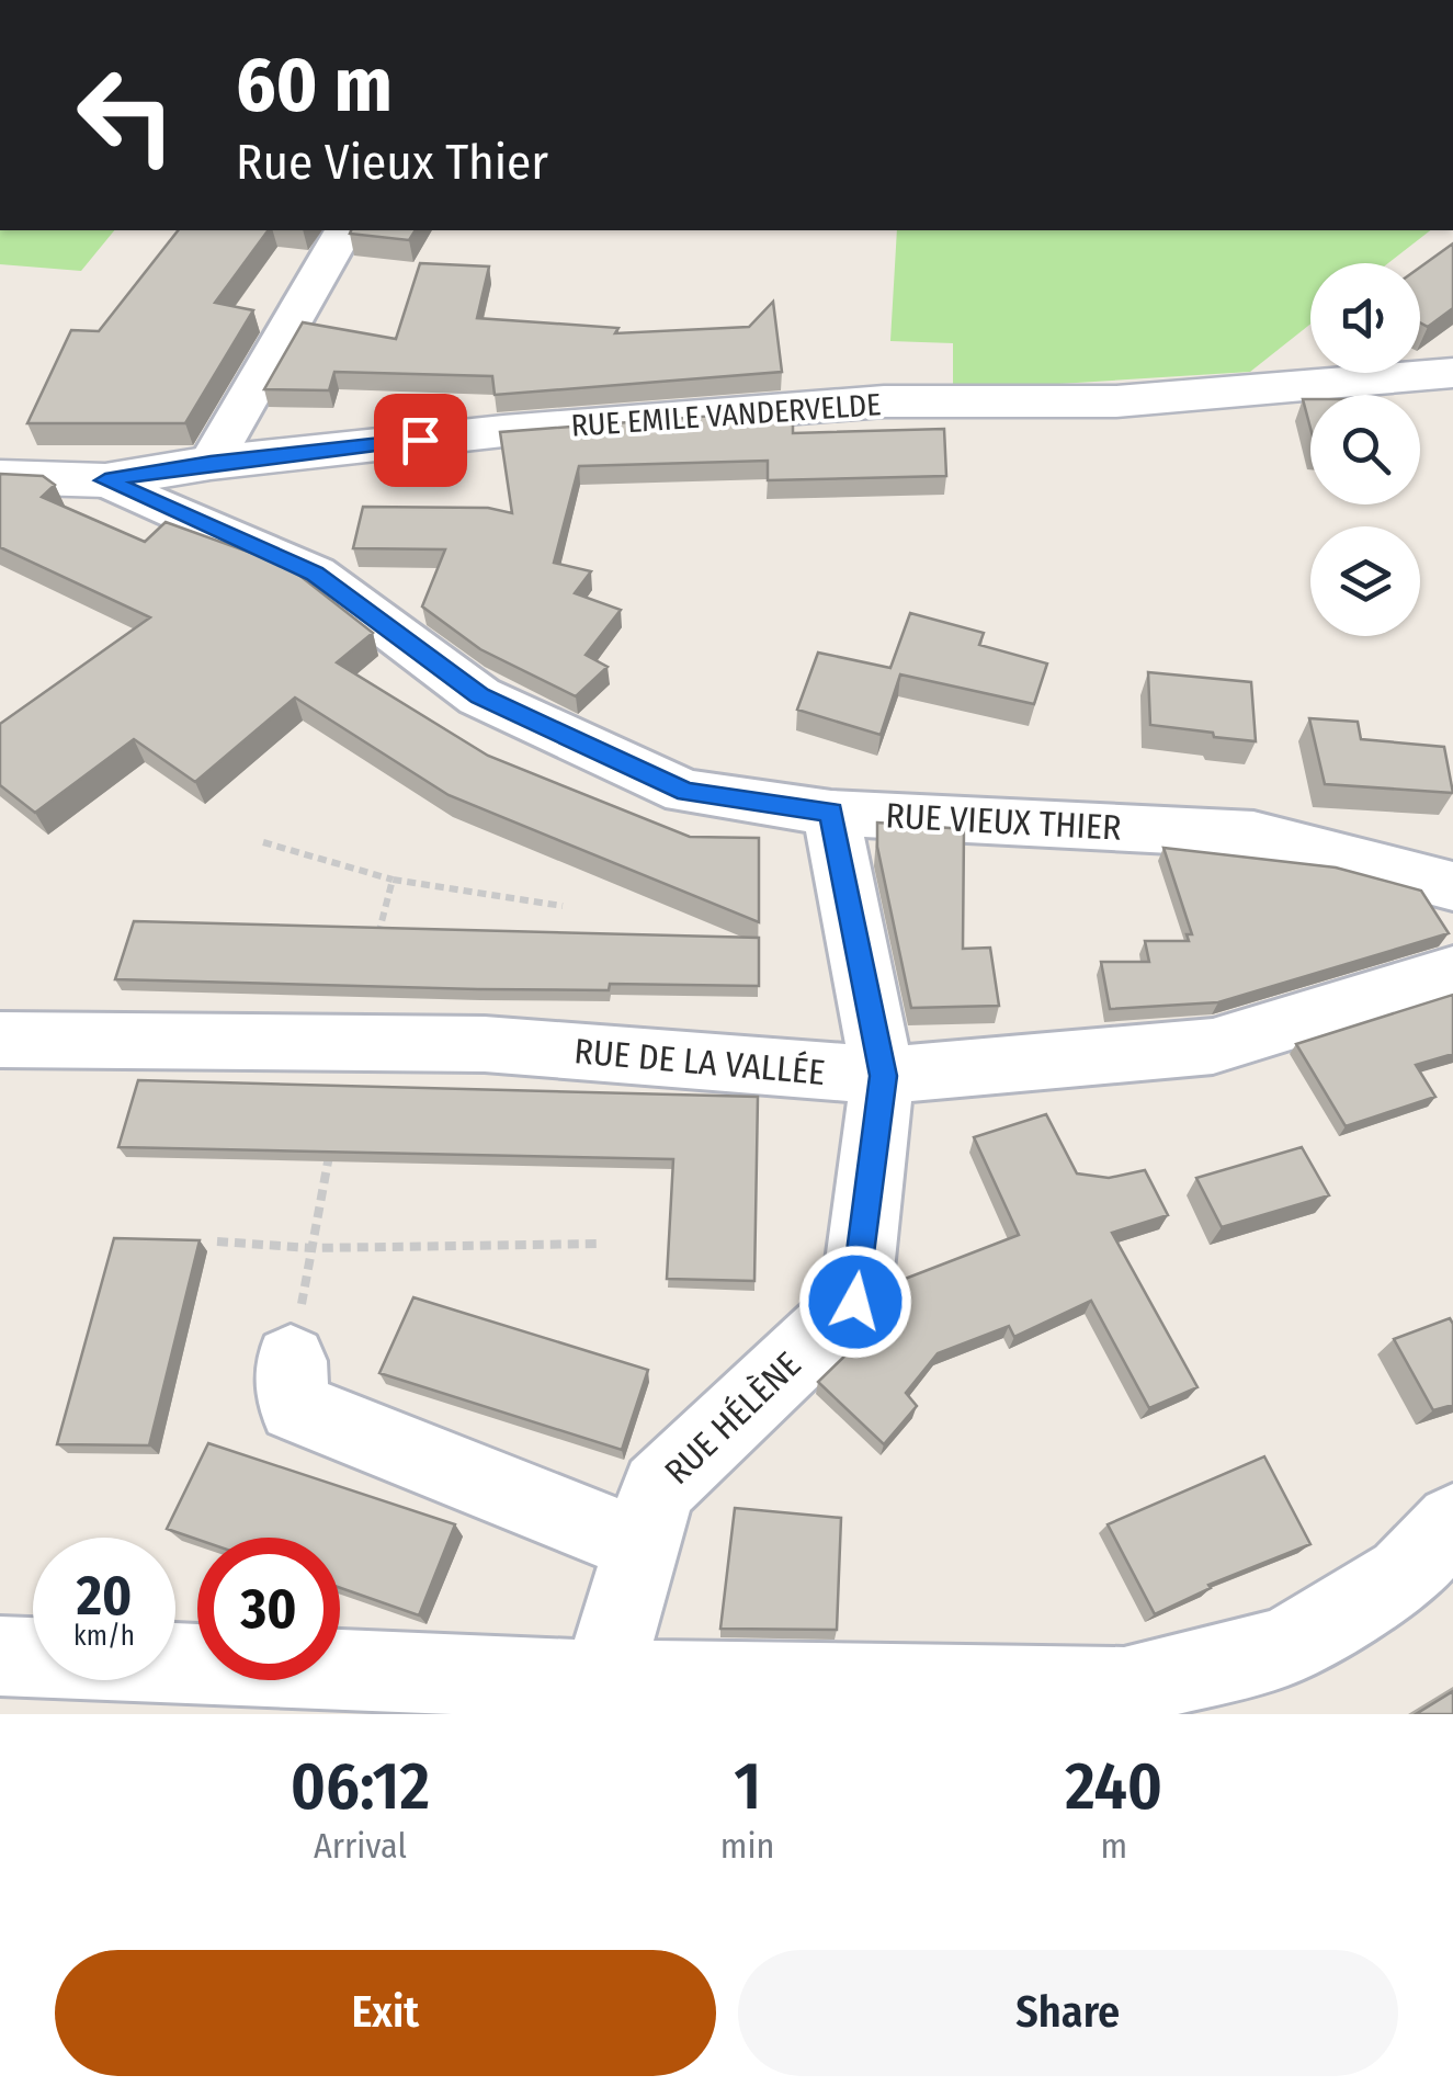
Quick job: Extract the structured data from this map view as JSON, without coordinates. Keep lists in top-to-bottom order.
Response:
{
  "streets": {
    "street": [
      "RUE EMILE VANDERVELDE",
      "RUE VIEUX THIER",
      "RUE DE LA VALLÉE",
      "RUE HÉLÈNE"
    ]
  },
  "crossings": [
    ["RUE EMILE VANDERVELDE", "RUE VIEUX THIER"],
    ["RUE VIEUX THIER", "RUE HÉLÈNE"],
    ["RUE DE LA VALLÉE", "RUE HÉLÈNE"]
  ],
  "page": {
    "turn": ["60 m", "Rue Vieux Thier"],
    "speed": "20 km/h",
    "limit": "30",
    "eta": [
      "06:12",
      "Arrival",
      "1",
      "min",
      "240",
      "m"
    ],
    "buttons": ["Exit", "Share"]
  }
}
